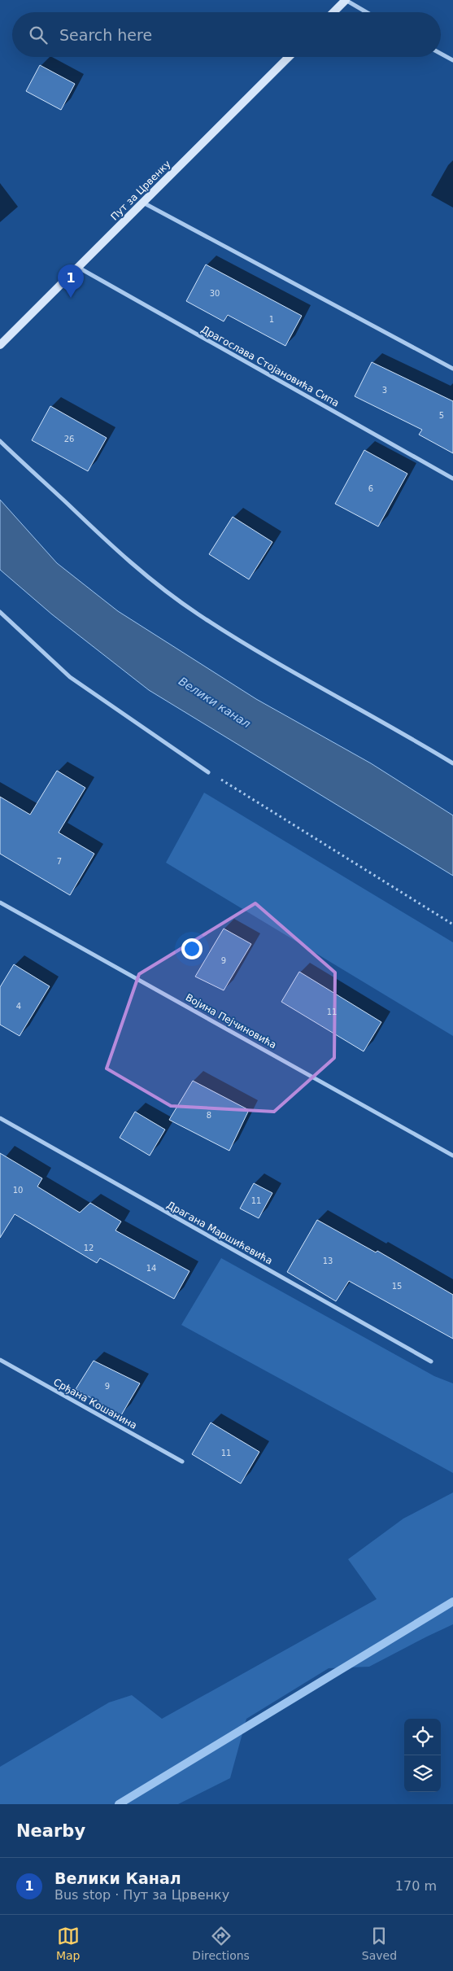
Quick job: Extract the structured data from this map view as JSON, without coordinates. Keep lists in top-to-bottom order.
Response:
{
  "streets": {
    "street": [
      "Пут за Црвенку",
      "Драгослава Стојановића Сипа",
      "Војина Пејчиновића",
      "Драгана Маршићевића",
      "Срђана Кошанина"
    ]
  },
  "crossings": [
    ["Пут за Црвенку", "Драгослава Стојановића Сипа"]
  ],
  "water": ["Велики канал"],
  "house_numbers": [
    "30",
    "1",
    "3",
    "5",
    "26",
    "6",
    "7",
    "9",
    "4",
    "11",
    "8",
    "10",
    "11",
    "12",
    "13",
    "14",
    "15",
    "9",
    "11"
  ],
  "page": {
    "search": "Search here",
    "pins": "1",
    "heading": "Nearby",
    "list": [
      {
        "mark": "1",
        "name": "Велики Канал",
        "note": "Bus stop · Пут за Црвенку",
        "value": "170 m"
      }
    ],
    "nav": ["Map", "Directions", "Saved"]
  }
}
